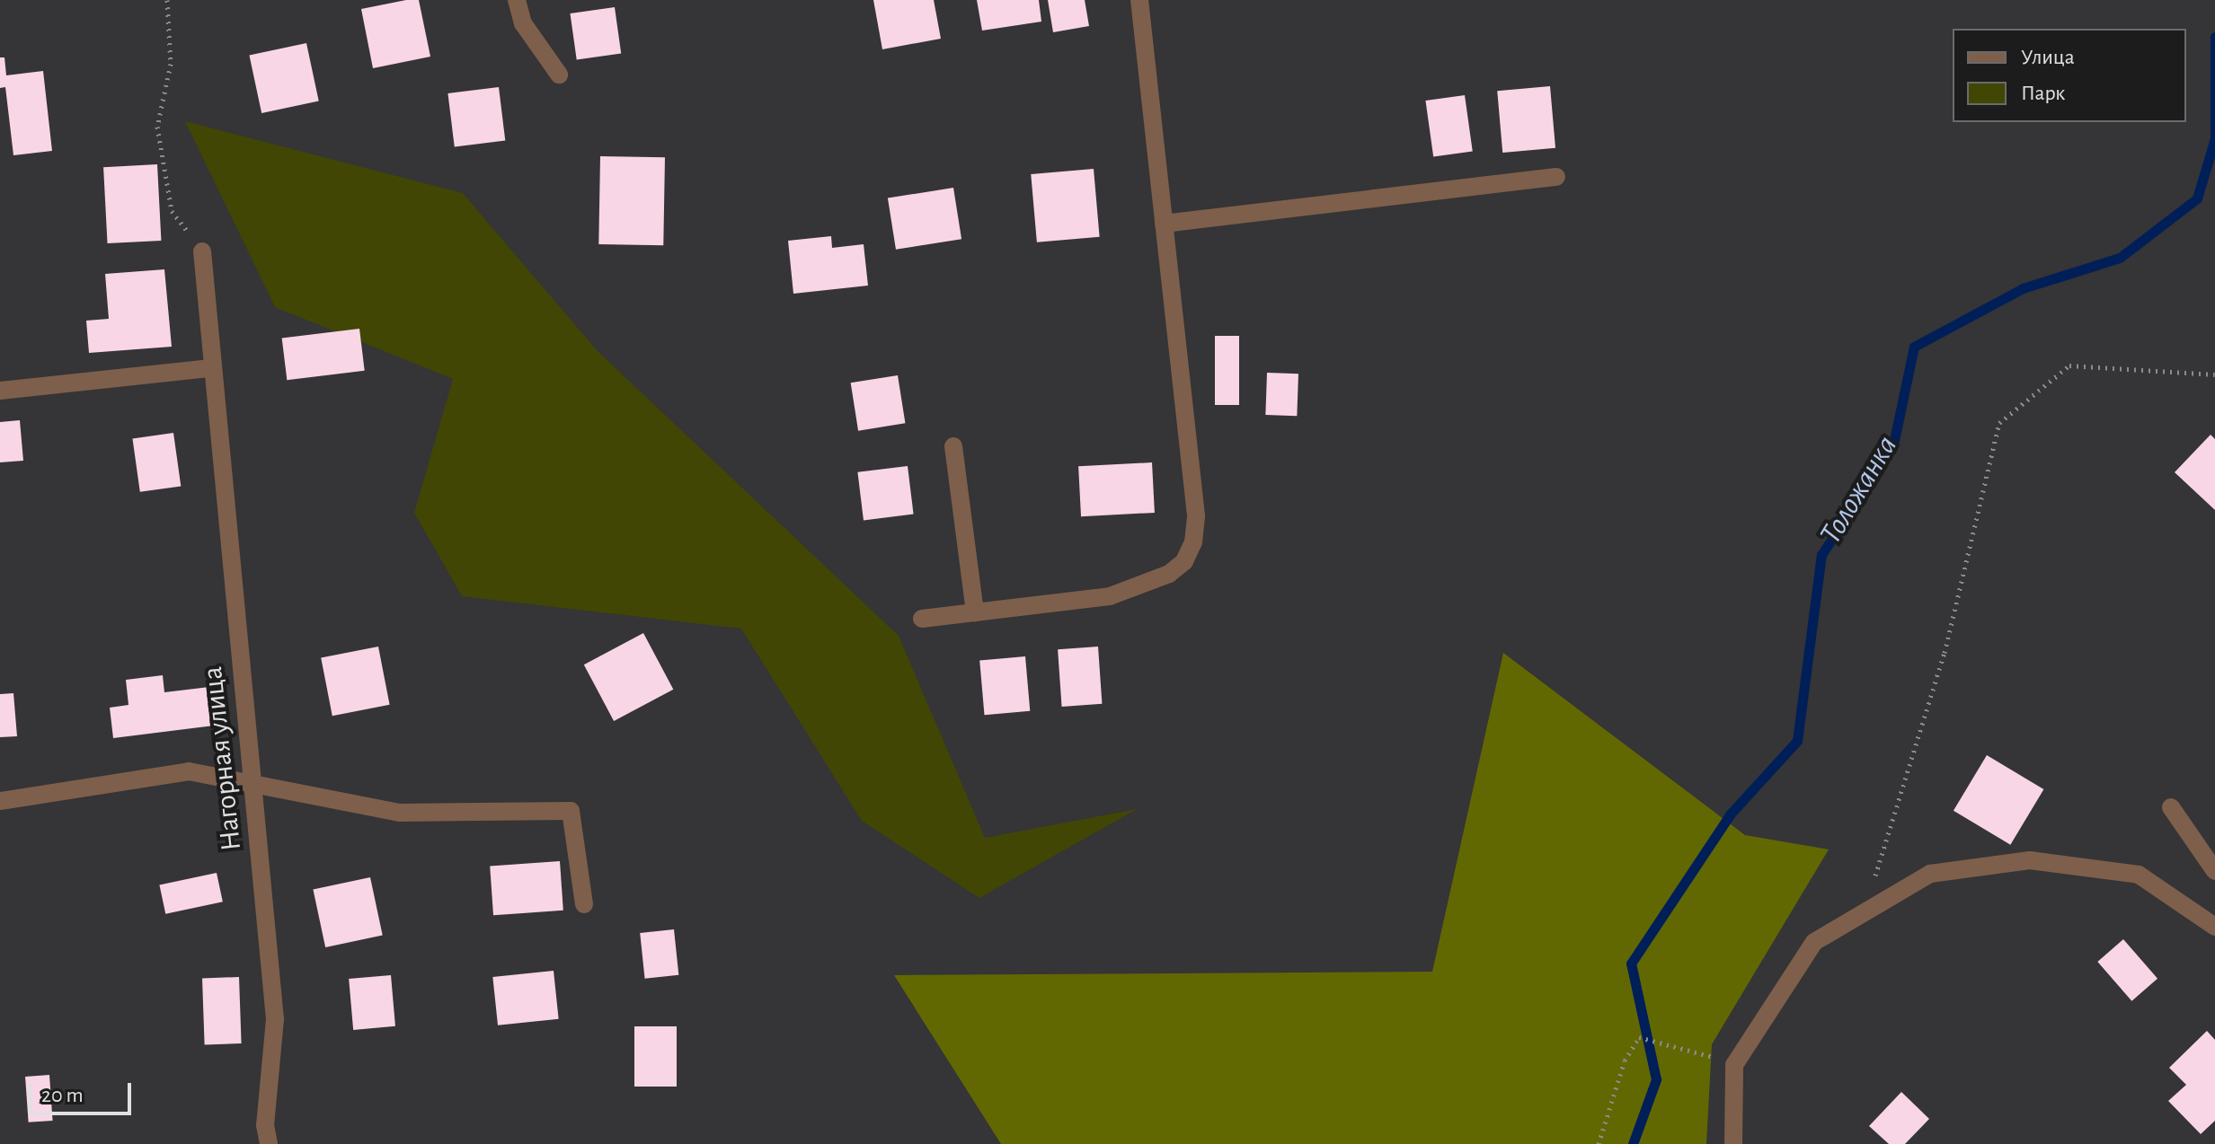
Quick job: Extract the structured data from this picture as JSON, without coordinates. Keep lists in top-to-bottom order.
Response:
{
  "streets": {
    "street": ["Нагорная улица"]
  },
  "water": ["Толожанка"],
  "legend": ["Улица", "Парк"],
  "scale_bar": "20 m"
}
